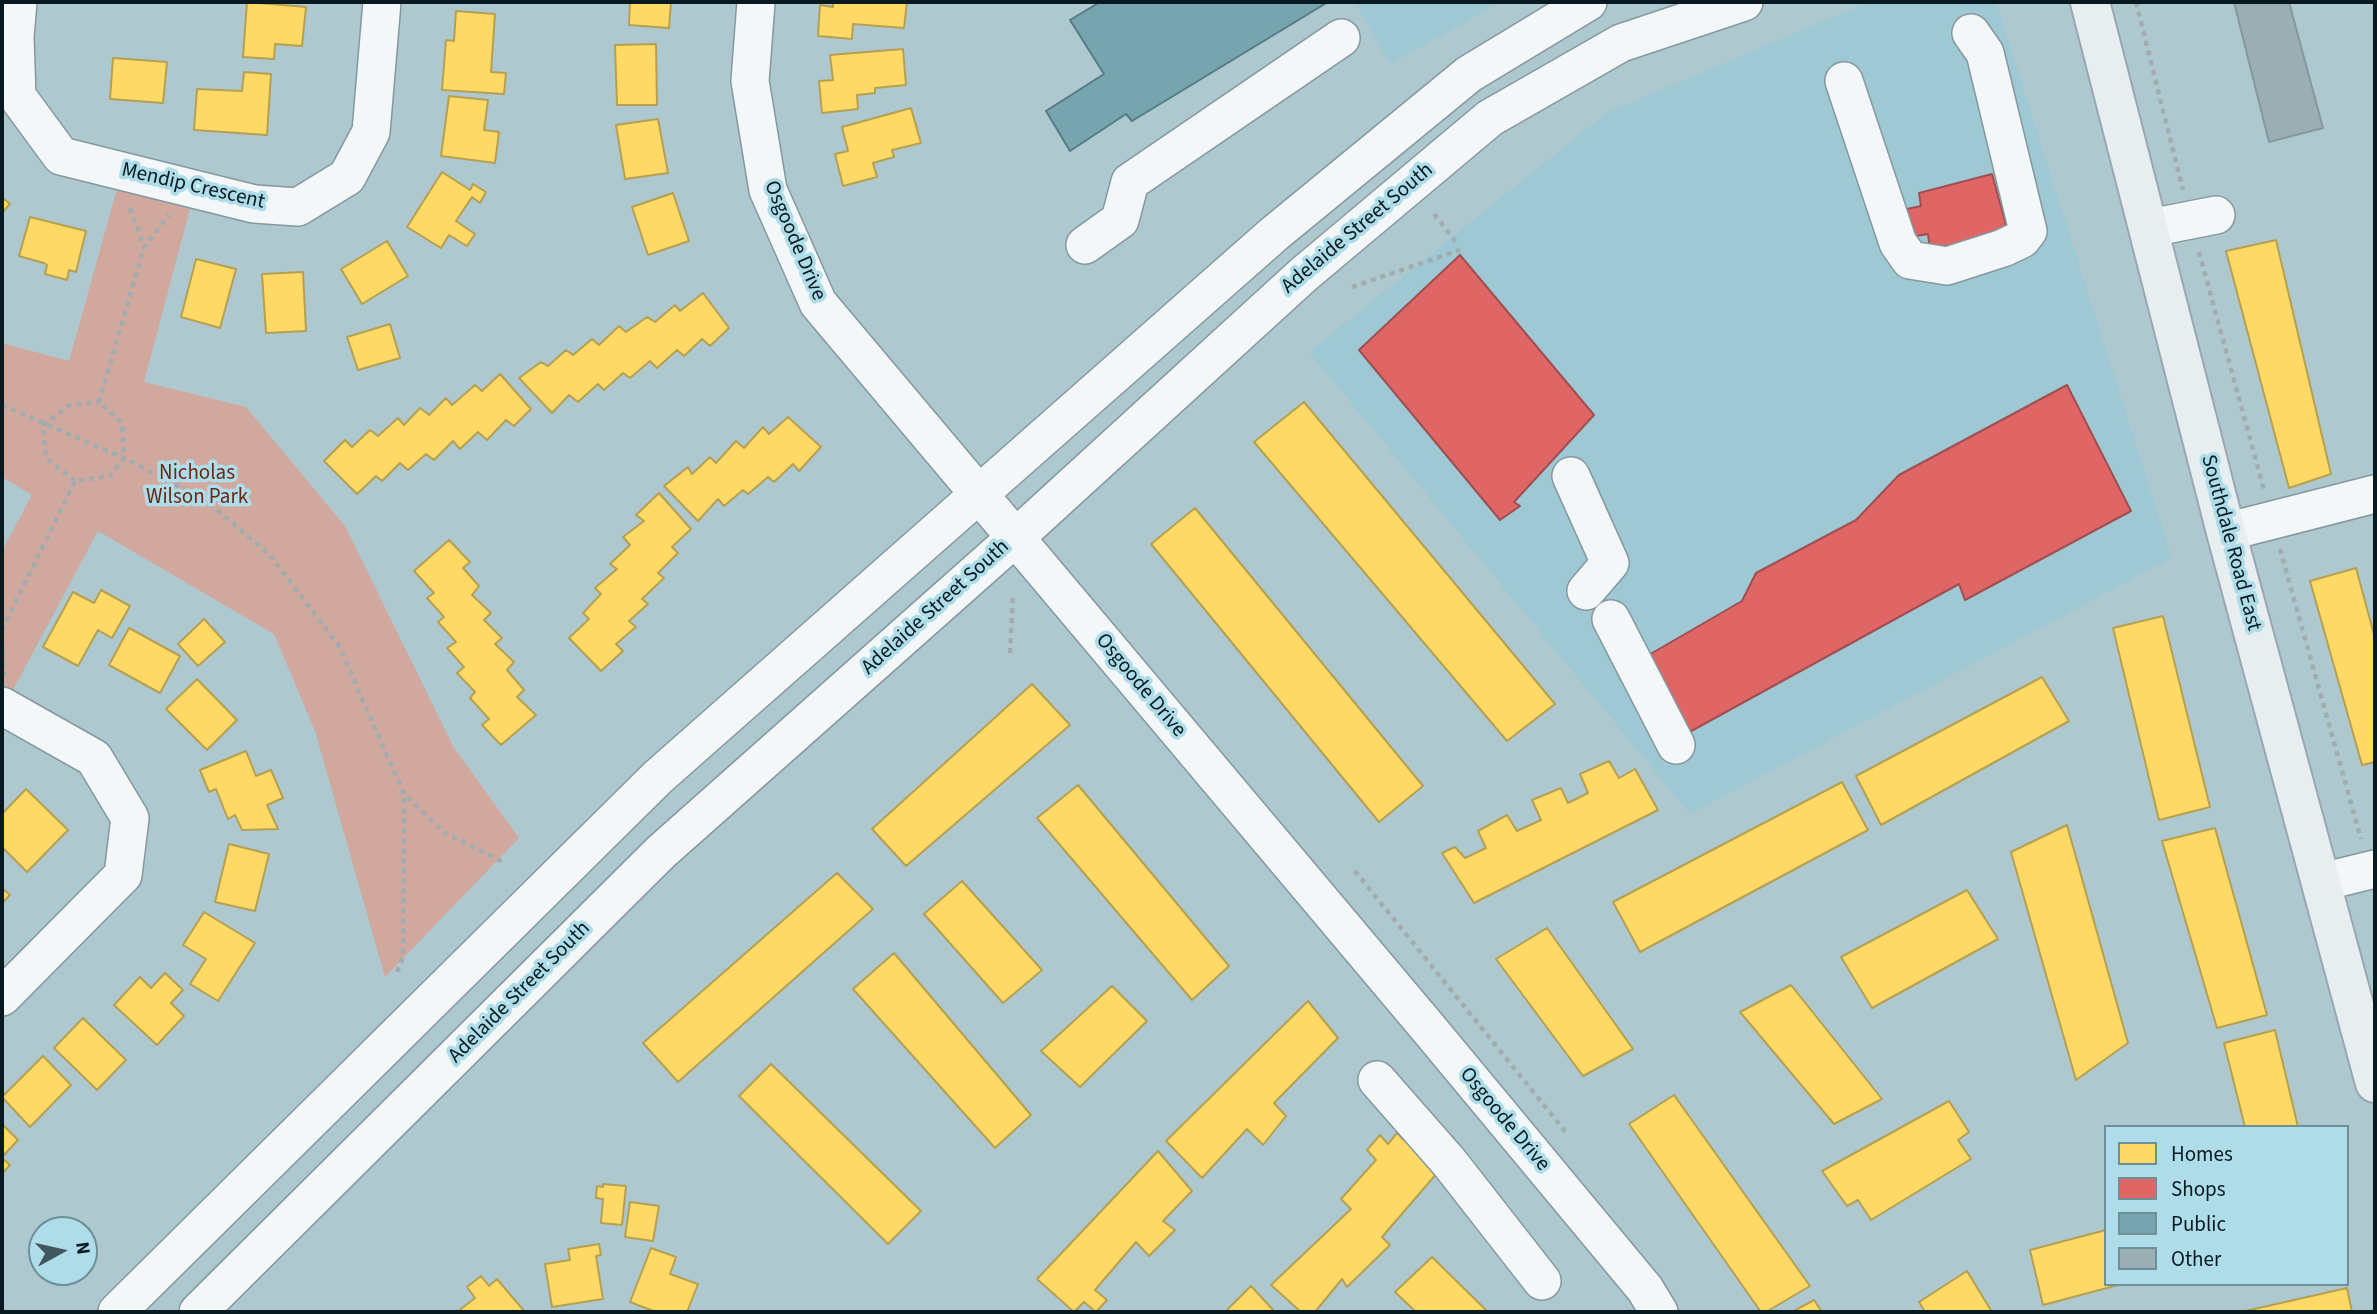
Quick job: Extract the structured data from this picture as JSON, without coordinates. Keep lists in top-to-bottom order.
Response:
{
  "streets": {
    "main road": ["Southdale Road East"],
    "street": ["Mendip Crescent", "Adelaide Street South", "Osgoode Drive"]
  },
  "crossings": [
    ["Adelaide Street South", "Osgoode Drive"]
  ],
  "parks": ["Nicholas Wilson Park"],
  "legend": [
    "Homes",
    "Shops",
    "Public",
    "Other"
  ],
  "north": "right"
}
